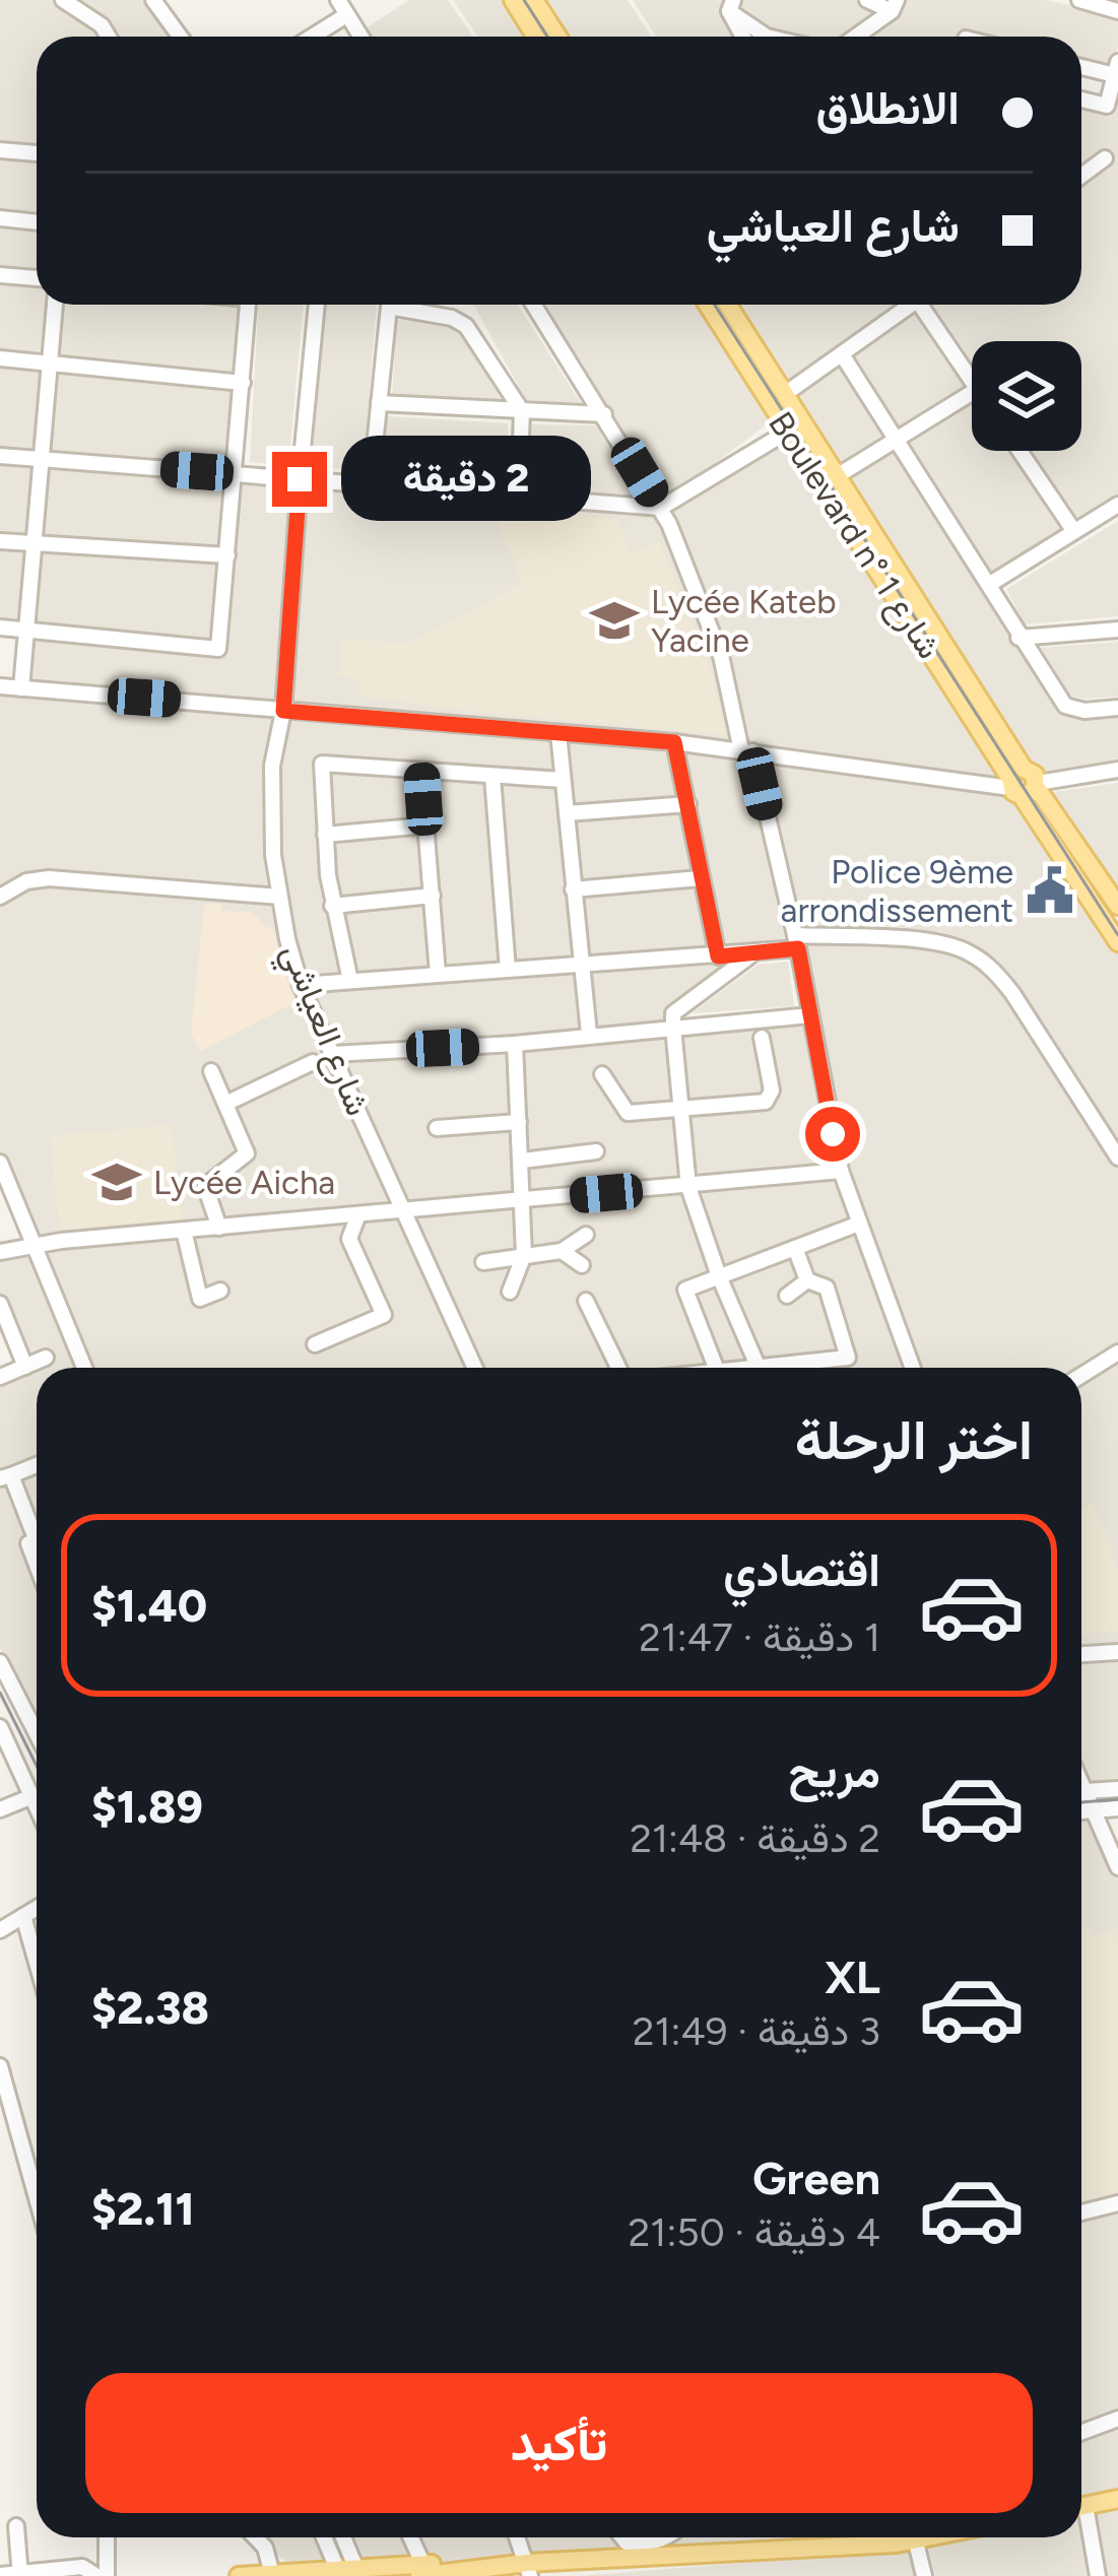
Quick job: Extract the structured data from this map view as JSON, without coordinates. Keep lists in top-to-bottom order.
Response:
{
  "streets": {
    "main road": ["Boulevard n° شارع 1"],
    "street": ["شارع العياشي"]
  },
  "places": {
    "school or university": ["Lycée Kateb Yacine", "Lycée Aicha"],
    "public building": ["Police 9ème arrondissement"]
  },
  "page": {
    "banner": ["الانطلاق", "شارع العياشي"],
    "bubble": "2 دقيقة",
    "heading": "اختر الرحلة",
    "list": [
      {
        "name": "اقتصادي",
        "note": "1 دقيقة · 21:47",
        "value": "$1.40"
      },
      {
        "name": "مريح",
        "note": "2 دقيقة · 21:48",
        "value": "$1.89"
      },
      {
        "name": "XL",
        "note": "3 دقيقة · 21:49",
        "value": "$2.38"
      },
      {
        "name": "Green",
        "note": "4 دقيقة · 21:50",
        "value": "$2.11"
      }
    ],
    "buttons": "تأكيد"
  }
}
